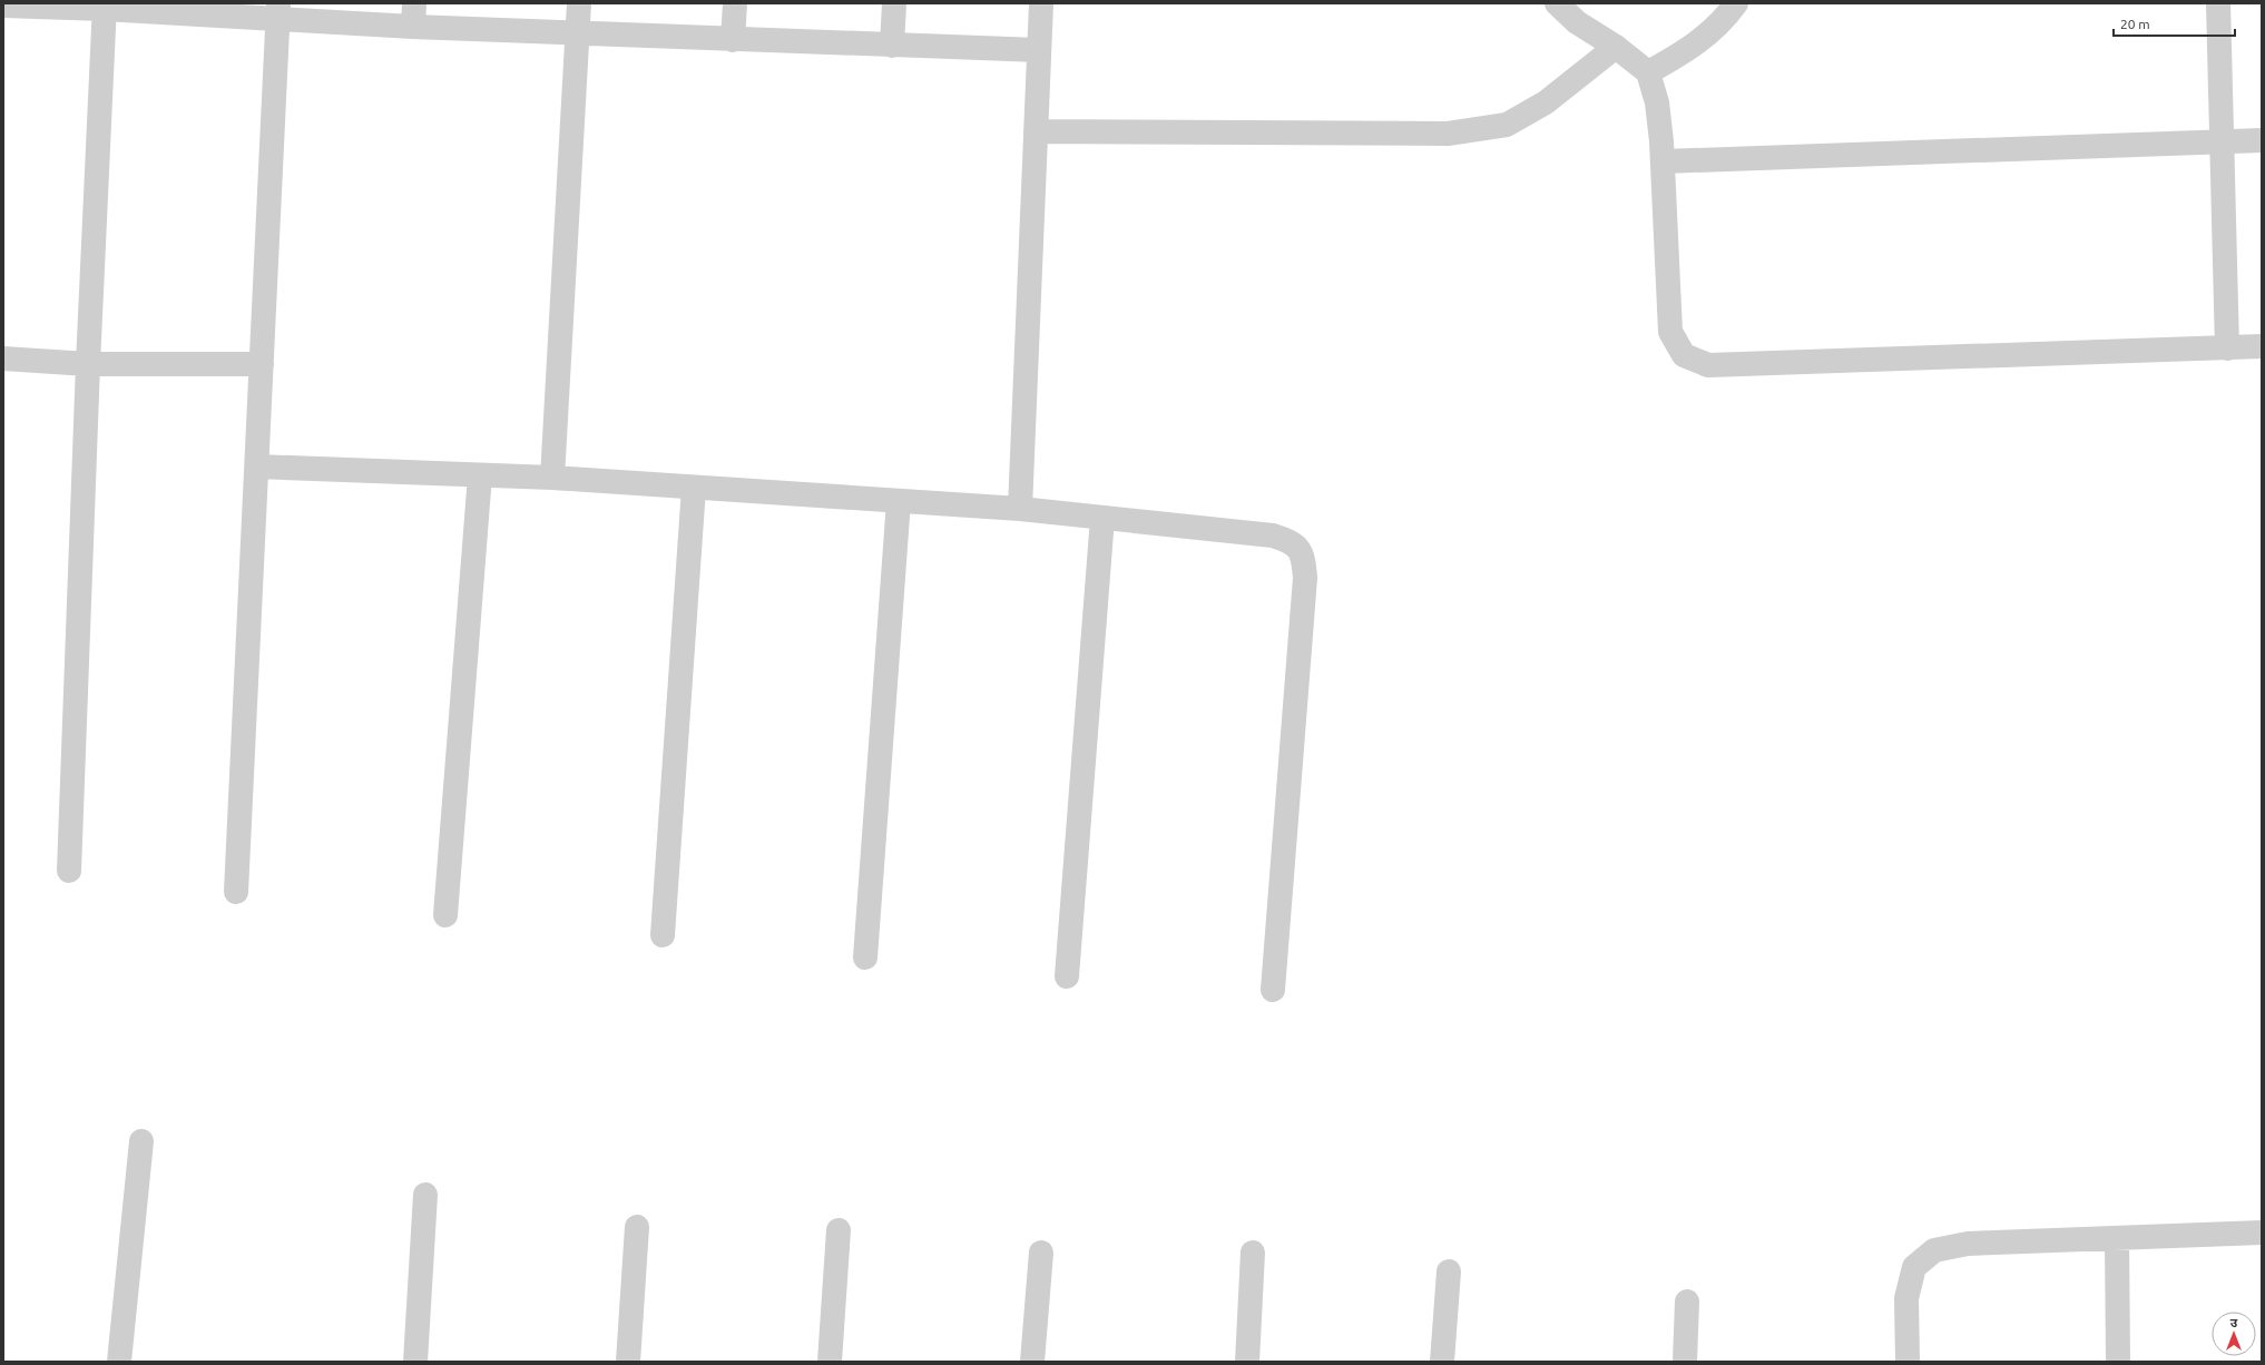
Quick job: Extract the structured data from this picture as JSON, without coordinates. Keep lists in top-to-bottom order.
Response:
{
  "scale_bar": "20 m",
  "north": "top"
}
